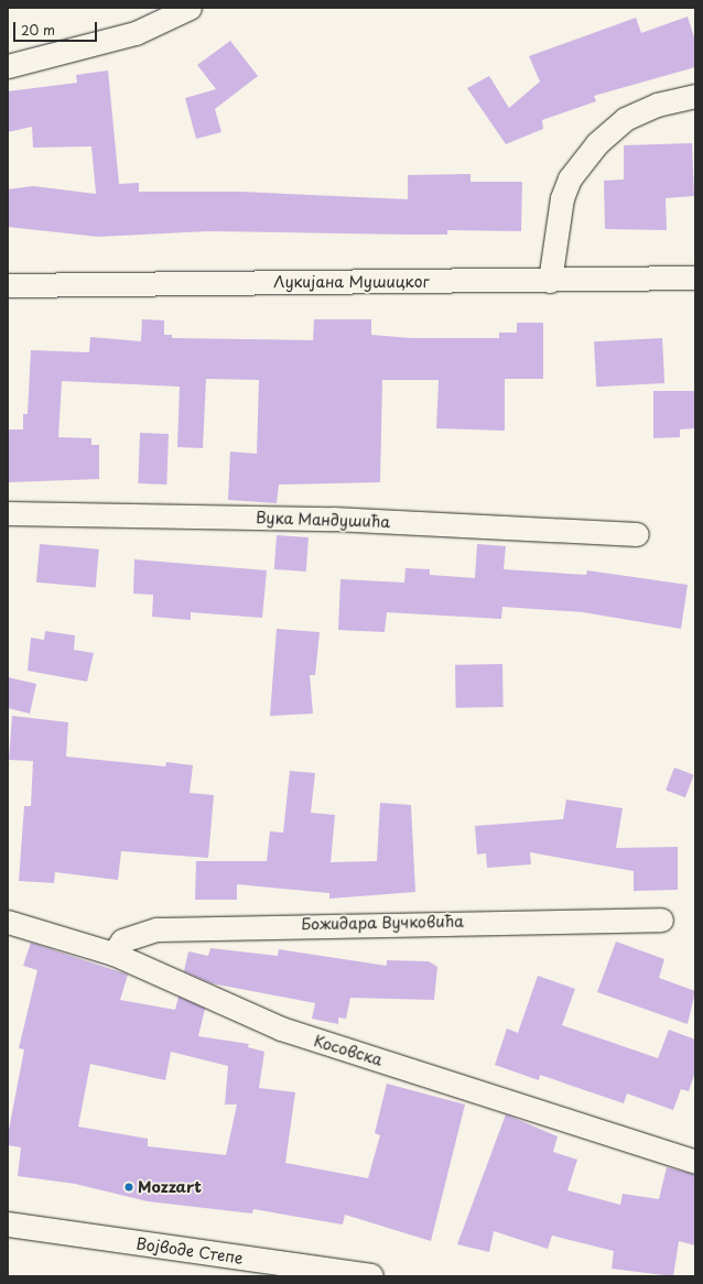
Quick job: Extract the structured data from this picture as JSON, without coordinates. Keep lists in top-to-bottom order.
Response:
{
  "streets": {
    "main road": ["Војводе Степе"],
    "street": [
      "Лукијана Мушицког",
      "Вука Мандушића",
      "Божидара Вучковића",
      "Косовска"
    ]
  },
  "crossings": [
    ["Божидара Вучковића", "Косовска"]
  ],
  "places": ["Mozzart"],
  "scale_bar": "20 m"
}
